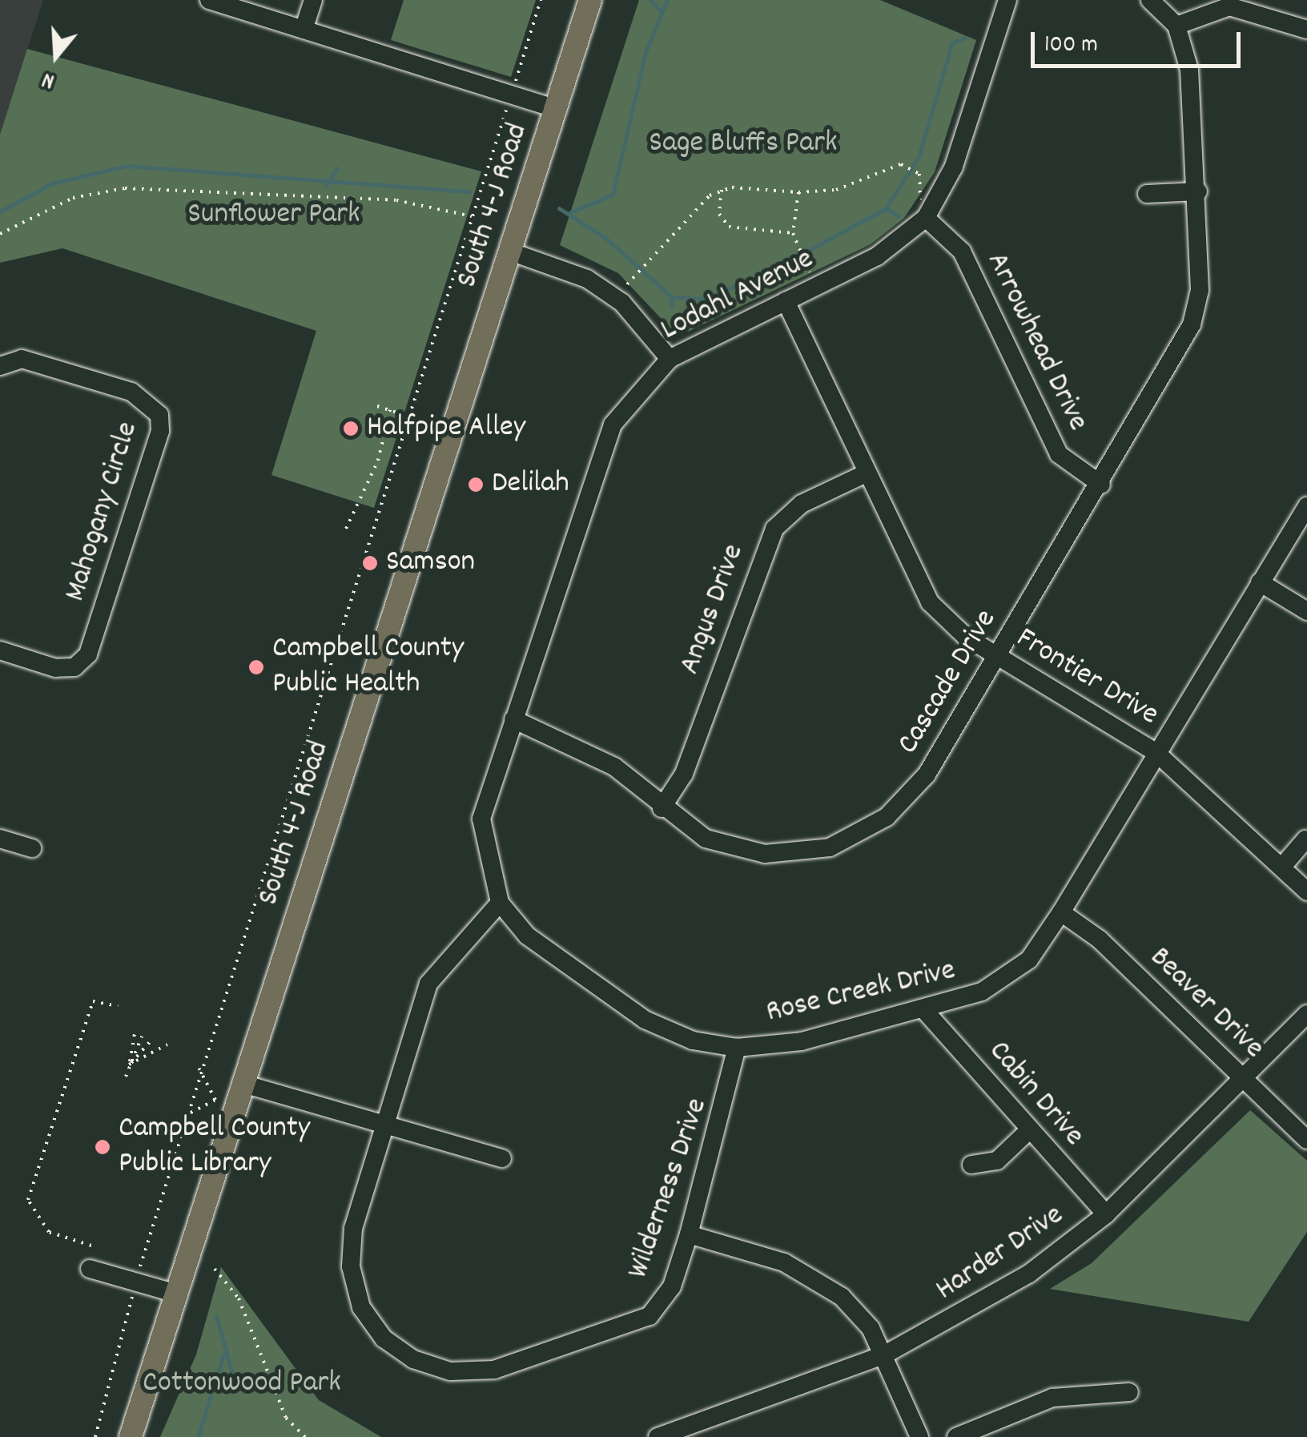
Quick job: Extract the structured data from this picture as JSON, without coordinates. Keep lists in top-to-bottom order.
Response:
{
  "streets": {
    "main road": ["South 4-J Road"],
    "street": [
      "Lodahl Avenue",
      "Arrowhead Drive",
      "Mahogany Circle",
      "Angus Drive",
      "Frontier Drive",
      "Cascade Drive",
      "Rose Creek Drive",
      "Beaver Drive",
      "Cabin Drive",
      "Wilderness Drive",
      "Harder Drive"
    ]
  },
  "crossings": [
    ["Lodahl Avenue", "Arrowhead Drive"],
    ["Lodahl Avenue", "Frontier Drive"],
    ["Lodahl Avenue", "Cascade Drive"],
    ["Lodahl Avenue", "Rose Creek Drive"],
    ["Lodahl Avenue", "Wilderness Drive"],
    ["Arrowhead Drive", "Cascade Drive"],
    ["Angus Drive", "Frontier Drive"],
    ["Angus Drive", "Cascade Drive"],
    ["Frontier Drive", "Cascade Drive"],
    ["Frontier Drive", "Rose Creek Drive"],
    ["Rose Creek Drive", "Beaver Drive"],
    ["Rose Creek Drive", "Cabin Drive"],
    ["Rose Creek Drive", "Wilderness Drive"],
    ["Beaver Drive", "Harder Drive"],
    ["Cabin Drive", "Harder Drive"]
  ],
  "parks": ["Sage Bluffs Park", "Sunflower Park", "Cottonwood Park"],
  "places": [
    "Halfpipe Alley",
    "Delilah",
    "Samson",
    "Campbell County Public Health",
    "Campbell County Public Library"
  ],
  "scale_bar": "100 m",
  "north": "bottom"
}
